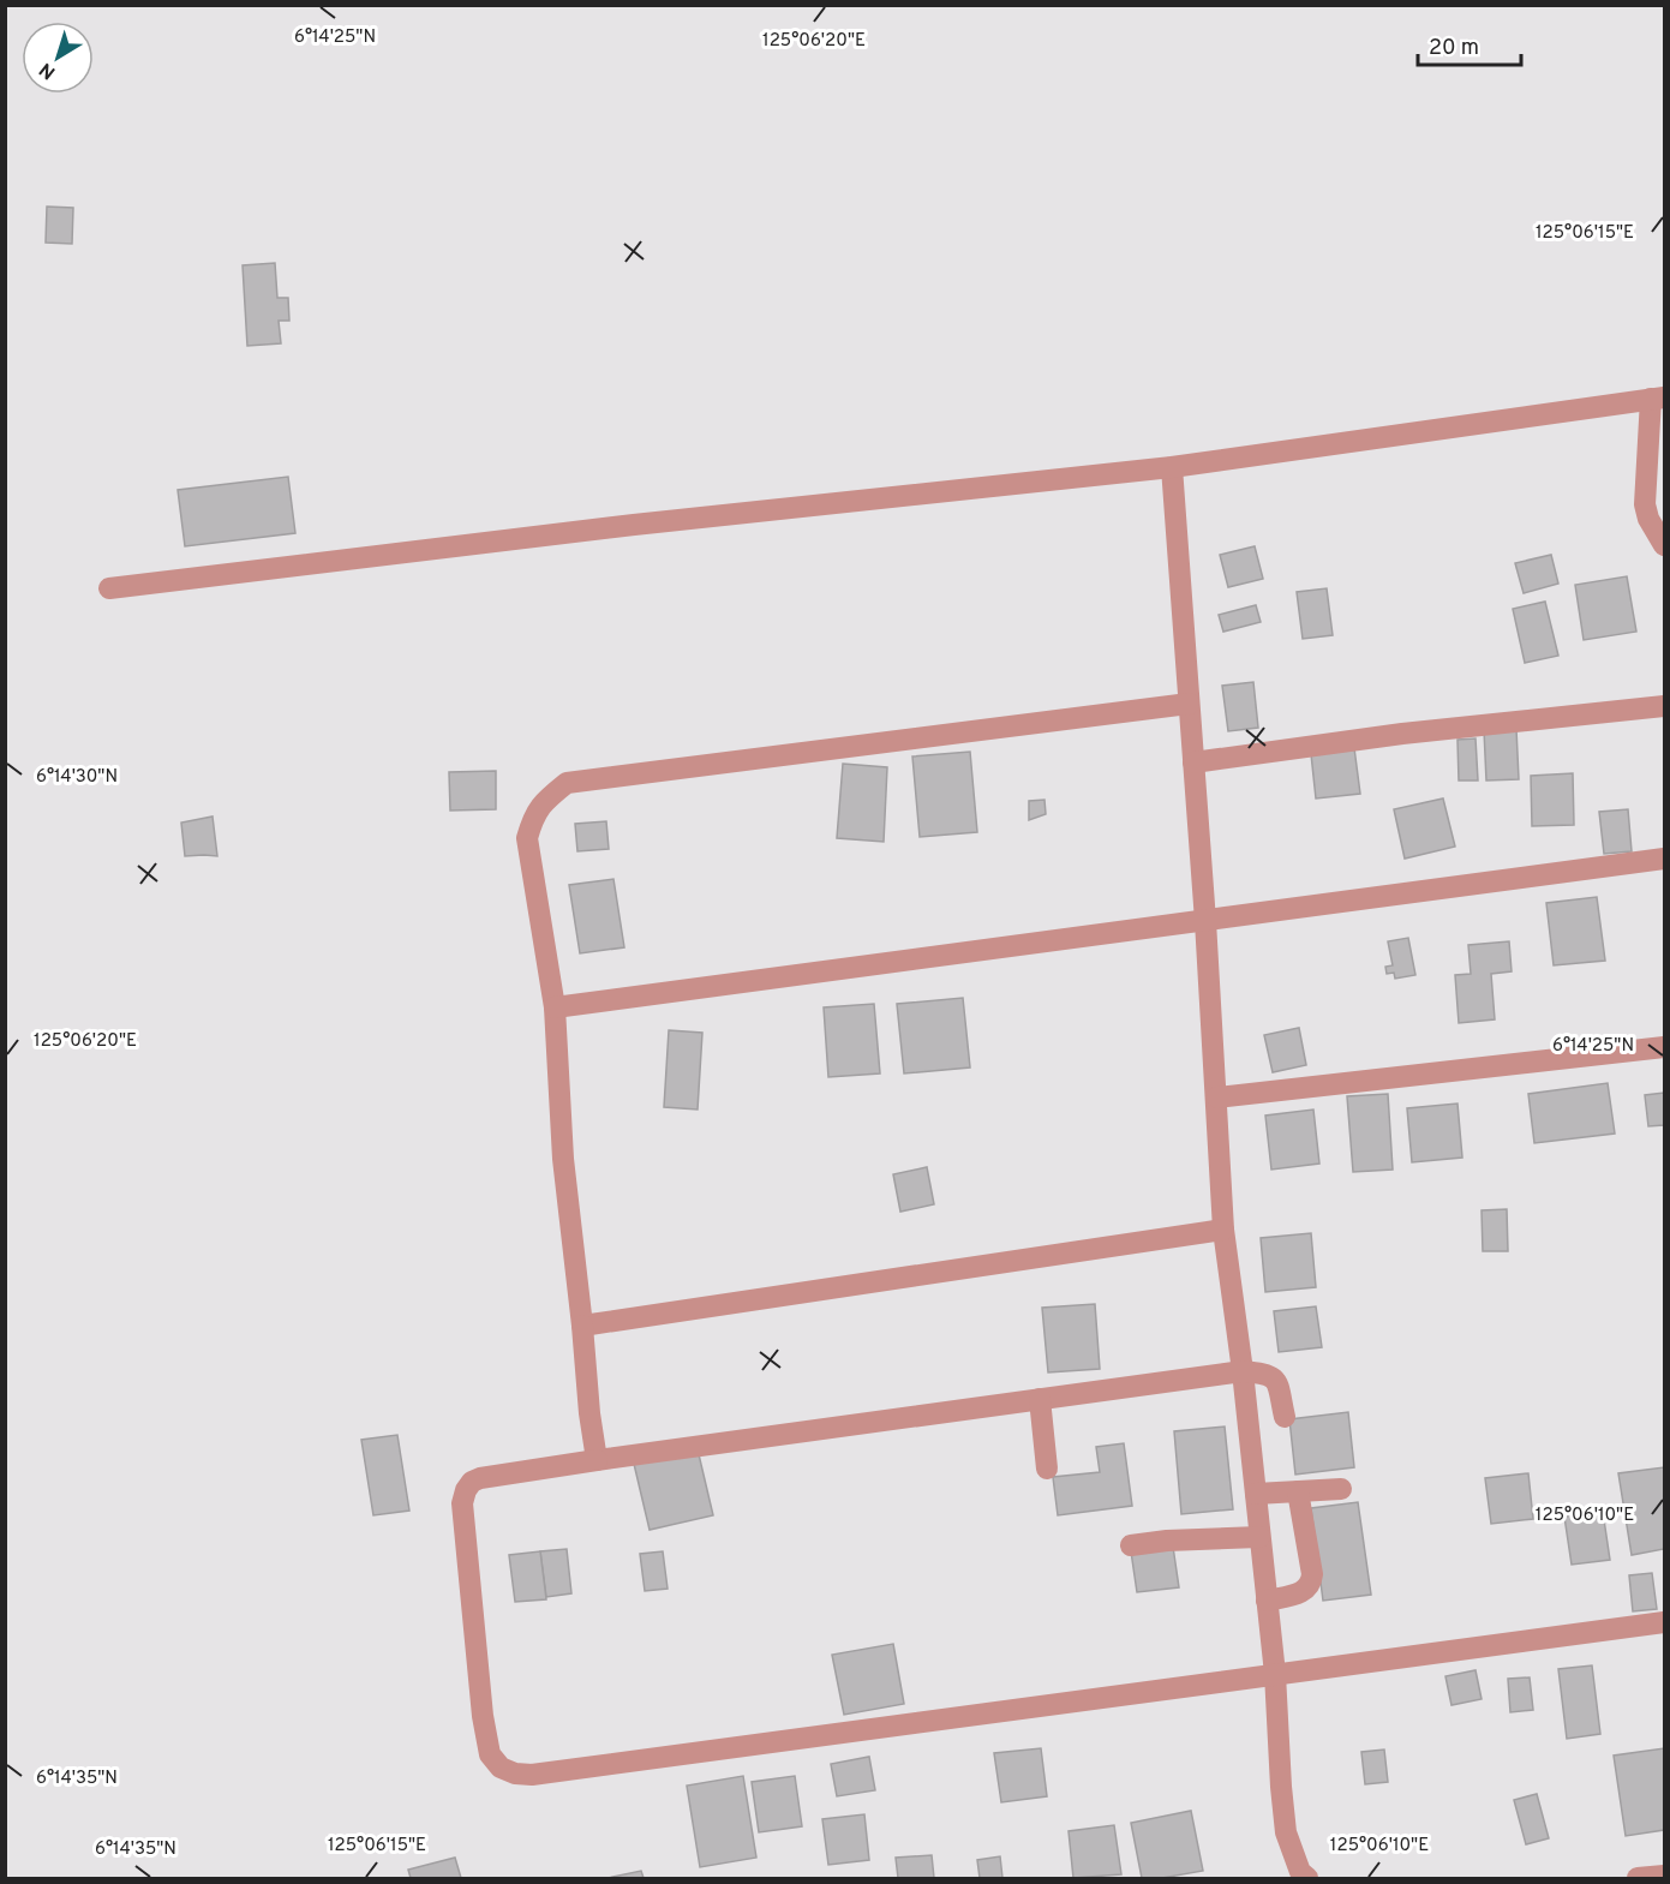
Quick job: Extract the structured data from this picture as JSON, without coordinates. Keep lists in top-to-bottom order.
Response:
{
  "scale_bar": "20 m",
  "north": "bottom left",
  "coordinates": [
    "6°14'25\"N",
    "125°06'20\"E",
    "125°06'15\"E",
    "6°14'30\"N",
    "125°06'10\"E",
    "6°14'35\"N"
  ]
}
